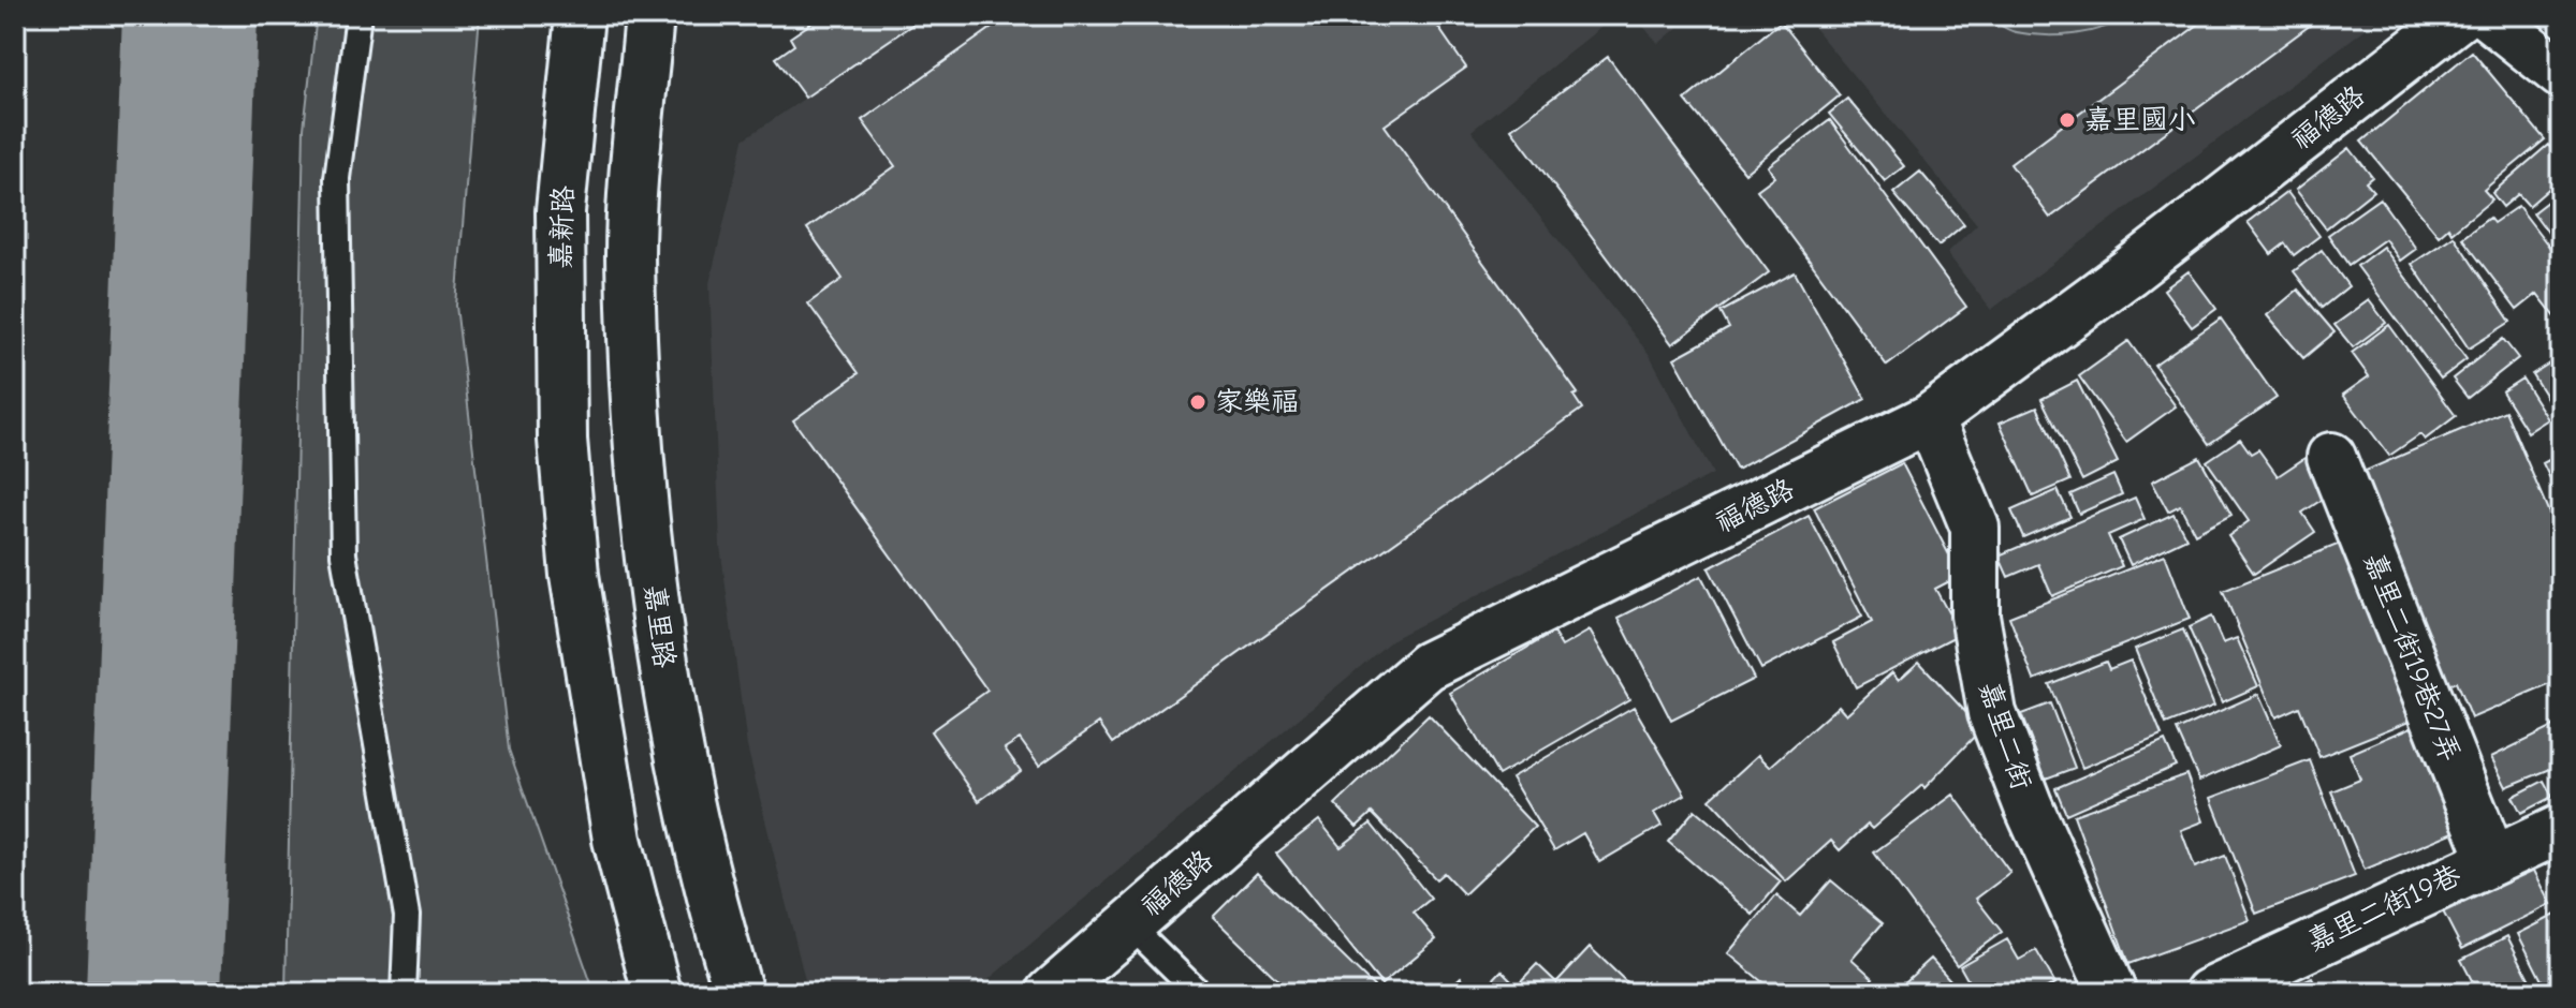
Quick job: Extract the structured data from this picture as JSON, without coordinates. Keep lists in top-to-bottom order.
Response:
{
  "streets": {
    "street": [
      "福德路",
      "嘉新路",
      "嘉里路",
      "嘉里二街19巷27弄",
      "嘉里二街",
      "嘉里二街19巷"
    ]
  },
  "crossings": [
    ["福德路", "嘉里二街"],
    ["嘉里二街19巷27弄", "嘉里二街19巷"]
  ],
  "places": ["嘉里國小", "家樂福"]
}
